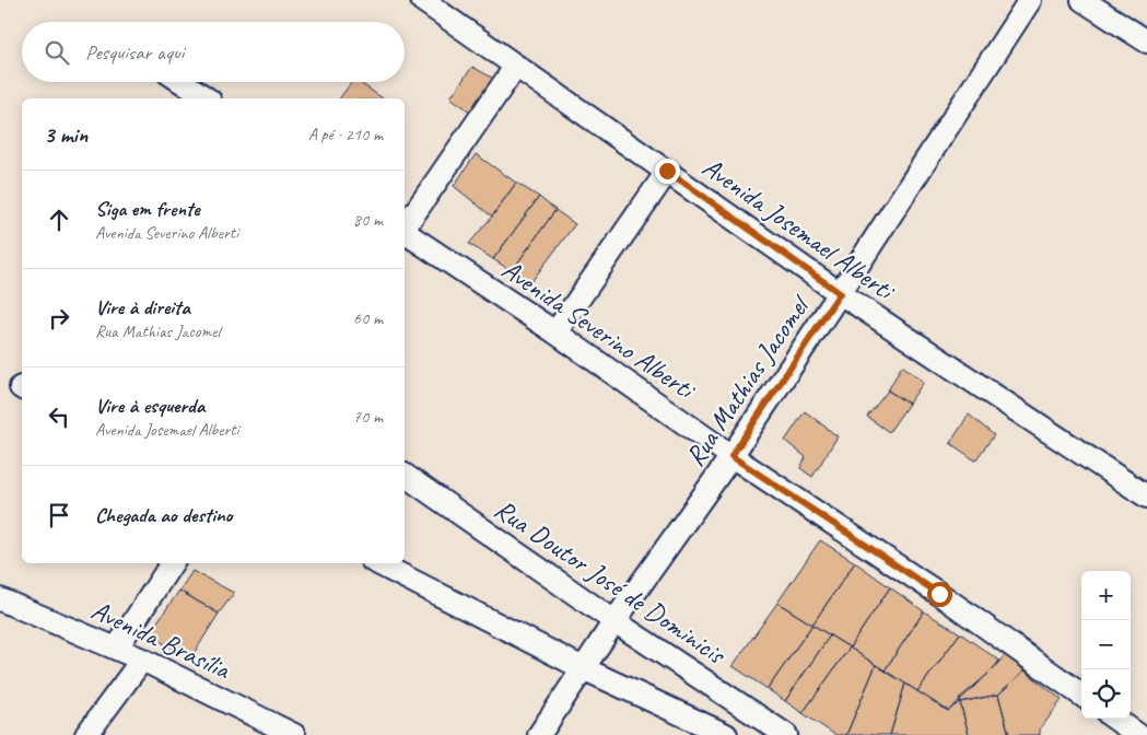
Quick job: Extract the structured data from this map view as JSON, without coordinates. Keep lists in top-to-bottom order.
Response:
{
  "streets": {
    "street": [
      "Avenida Josemael Alberti",
      "Avenida Severino Alberti",
      "Rua Mathias Jacomel",
      "Rua Doutor José de Dominicis",
      "Avenida Brasília"
    ]
  },
  "crossings": [
    ["Avenida Josemael Alberti", "Rua Mathias Jacomel"],
    ["Avenida Severino Alberti", "Rua Mathias Jacomel"],
    ["Rua Mathias Jacomel", "Rua Doutor José de Dominicis"]
  ],
  "page": {
    "search": "Pesquisar aqui",
    "heading": ["3 min", "A pé · 210 m"],
    "list": [
      ["Siga em frente", "Avenida Severino Alberti", "80 m"],
      ["Vire à direita", "Rua Mathias Jacomel", "60 m"],
      ["Vire à esquerda", "Avenida Josemael Alberti", "70 m"],
      "Chegada ao destino"
    ],
    "map_buttons": ["+", "−"]
  }
}
